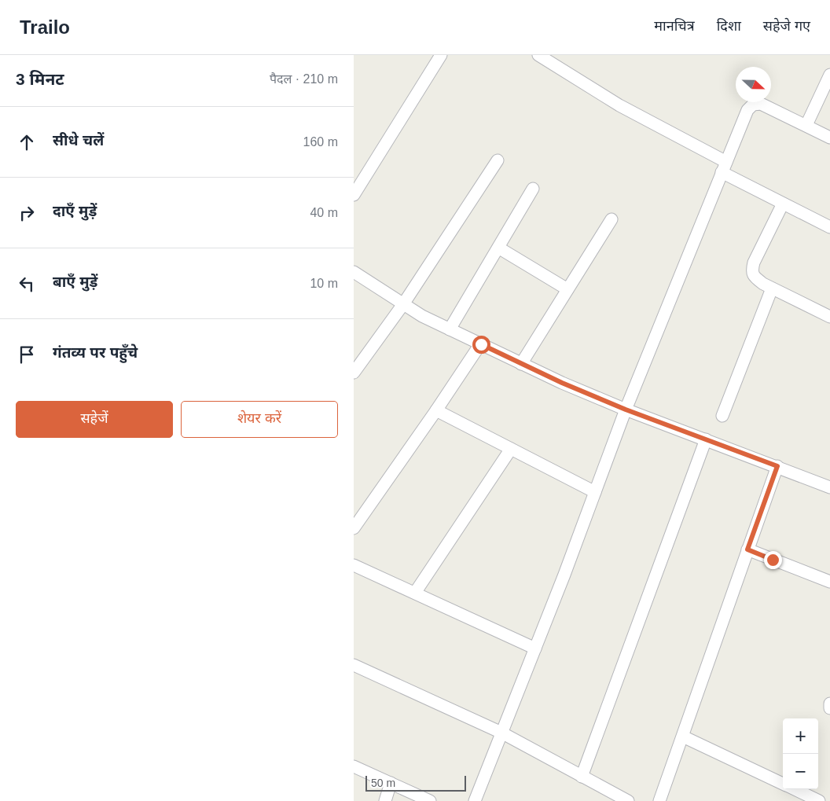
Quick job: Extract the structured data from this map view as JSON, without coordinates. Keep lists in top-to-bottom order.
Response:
{
  "scale_bar": "50 m",
  "north": "right",
  "page": {
    "header": "Trailo",
    "nav": ["मानचित्र", "दिशा", "सहेजे गए"],
    "heading": ["3 मिनट", "पैदल · 210 m"],
    "list": [
      ["सीधे चलें", "160 m"],
      ["दाएँ मुड़ें", "40 m"],
      ["बाएँ मुड़ें", "10 m"],
      "गंतव्य पर पहुँचे"
    ],
    "buttons": ["सहेजें", "शेयर करें"],
    "map_buttons": ["+", "−"],
    "scale": "50 m"
  }
}
